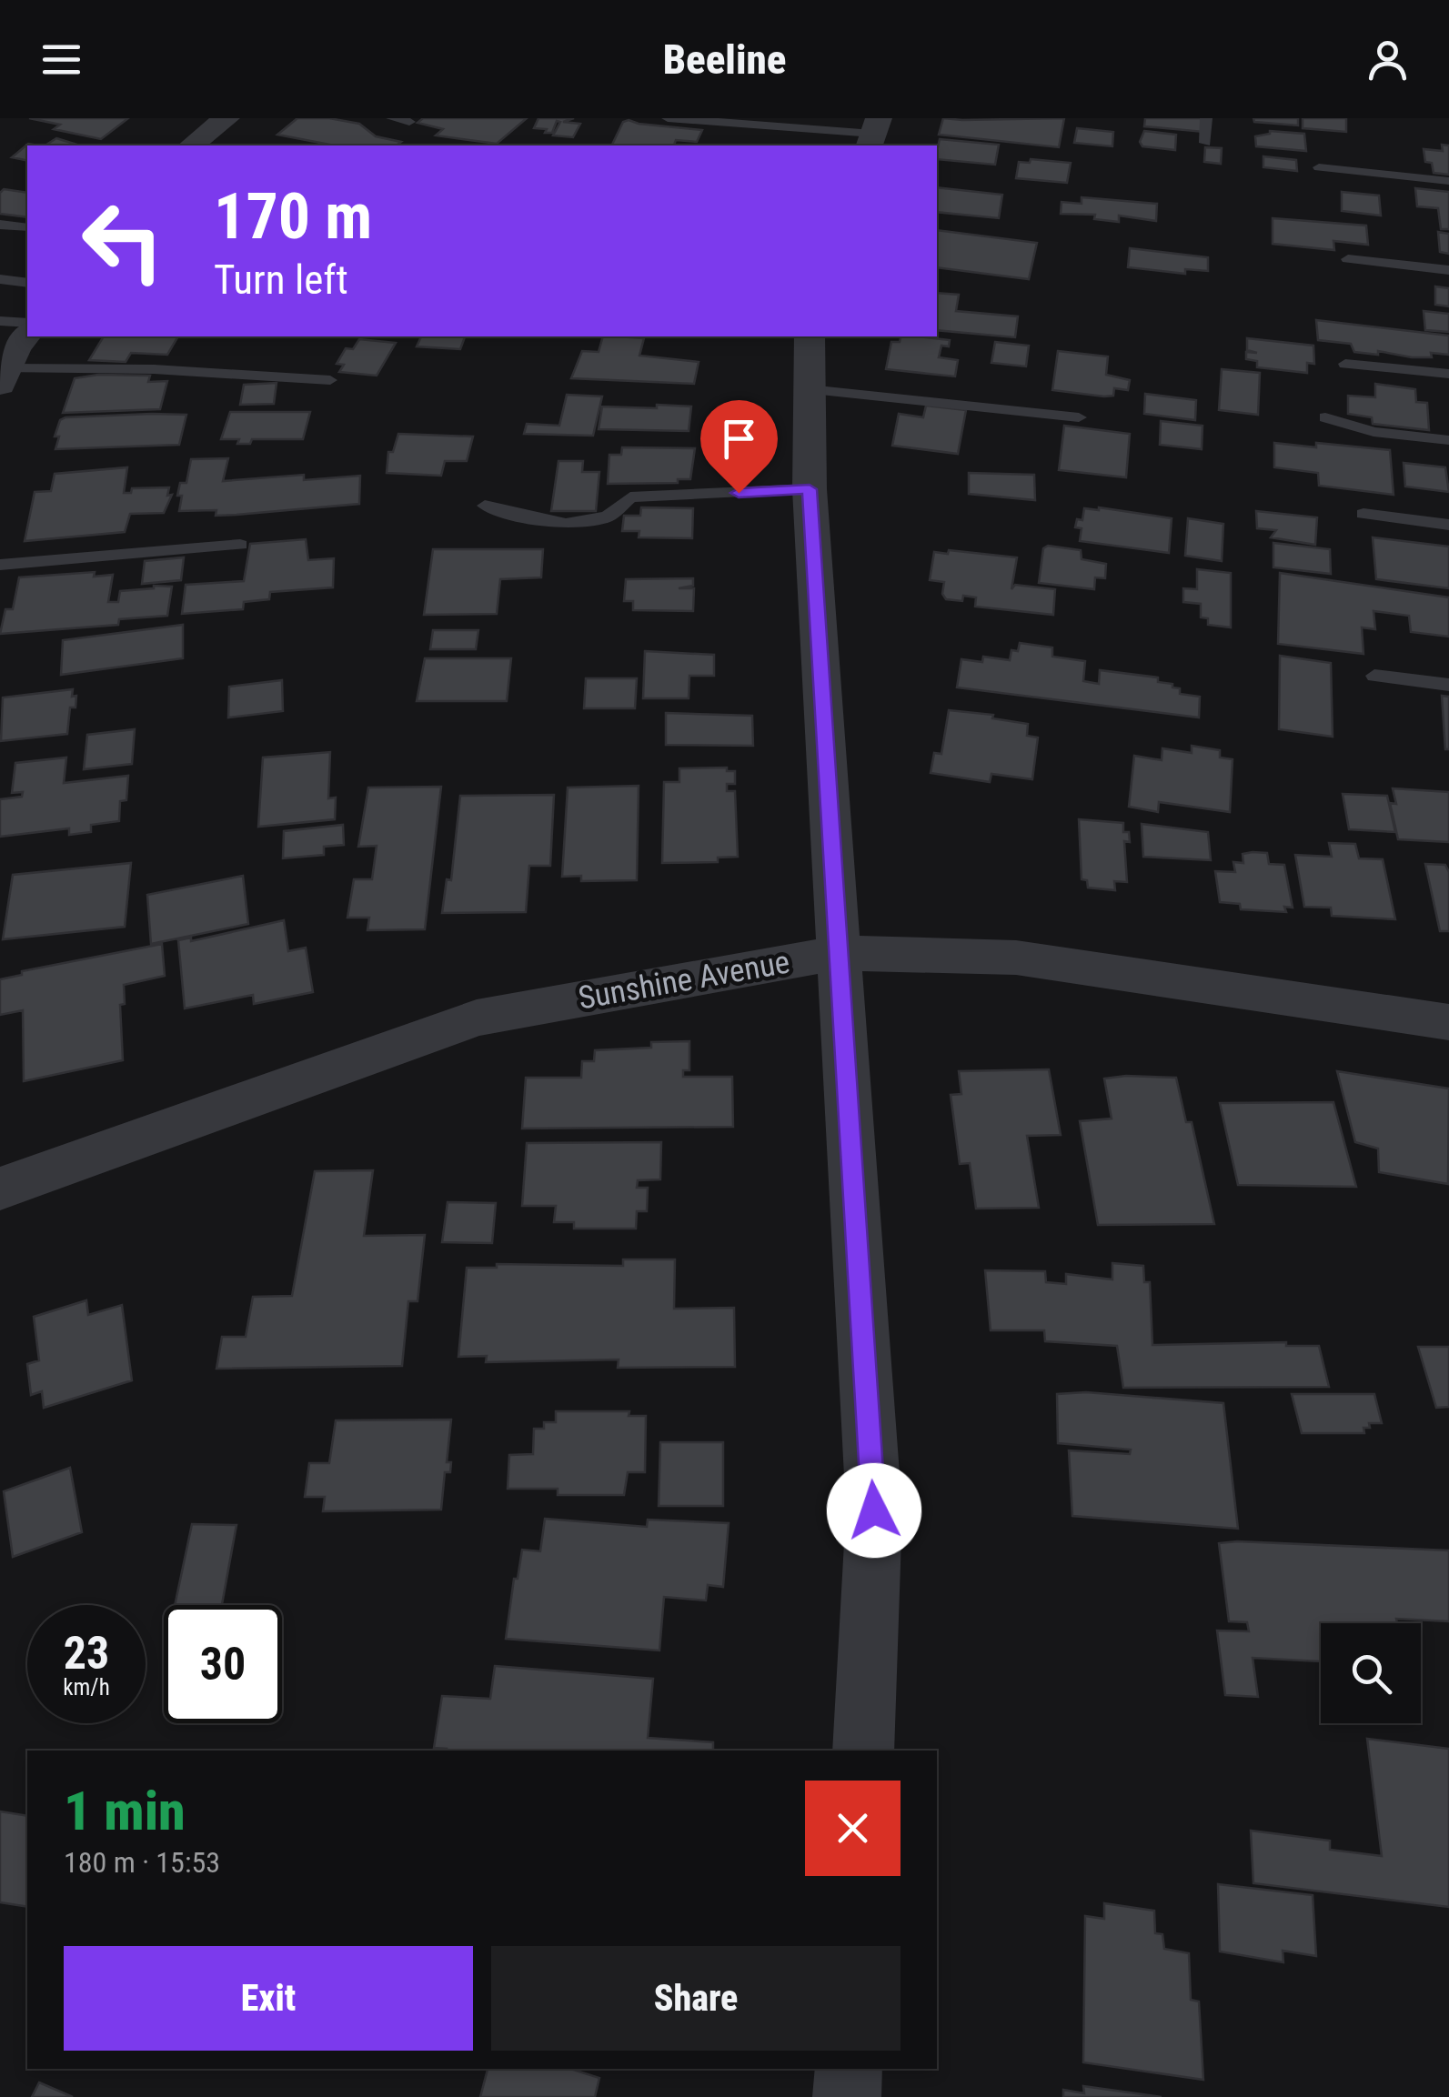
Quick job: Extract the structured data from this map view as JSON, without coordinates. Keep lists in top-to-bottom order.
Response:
{
  "streets": {
    "street": ["Sunshine Avenue"]
  },
  "page": {
    "header": "Beeline",
    "turn": ["170 m", "Turn left"],
    "speed": "23 km/h",
    "limit": "30",
    "heading": ["1 min", "180 m · 15:53"],
    "buttons": ["Exit", "Share"]
  }
}
